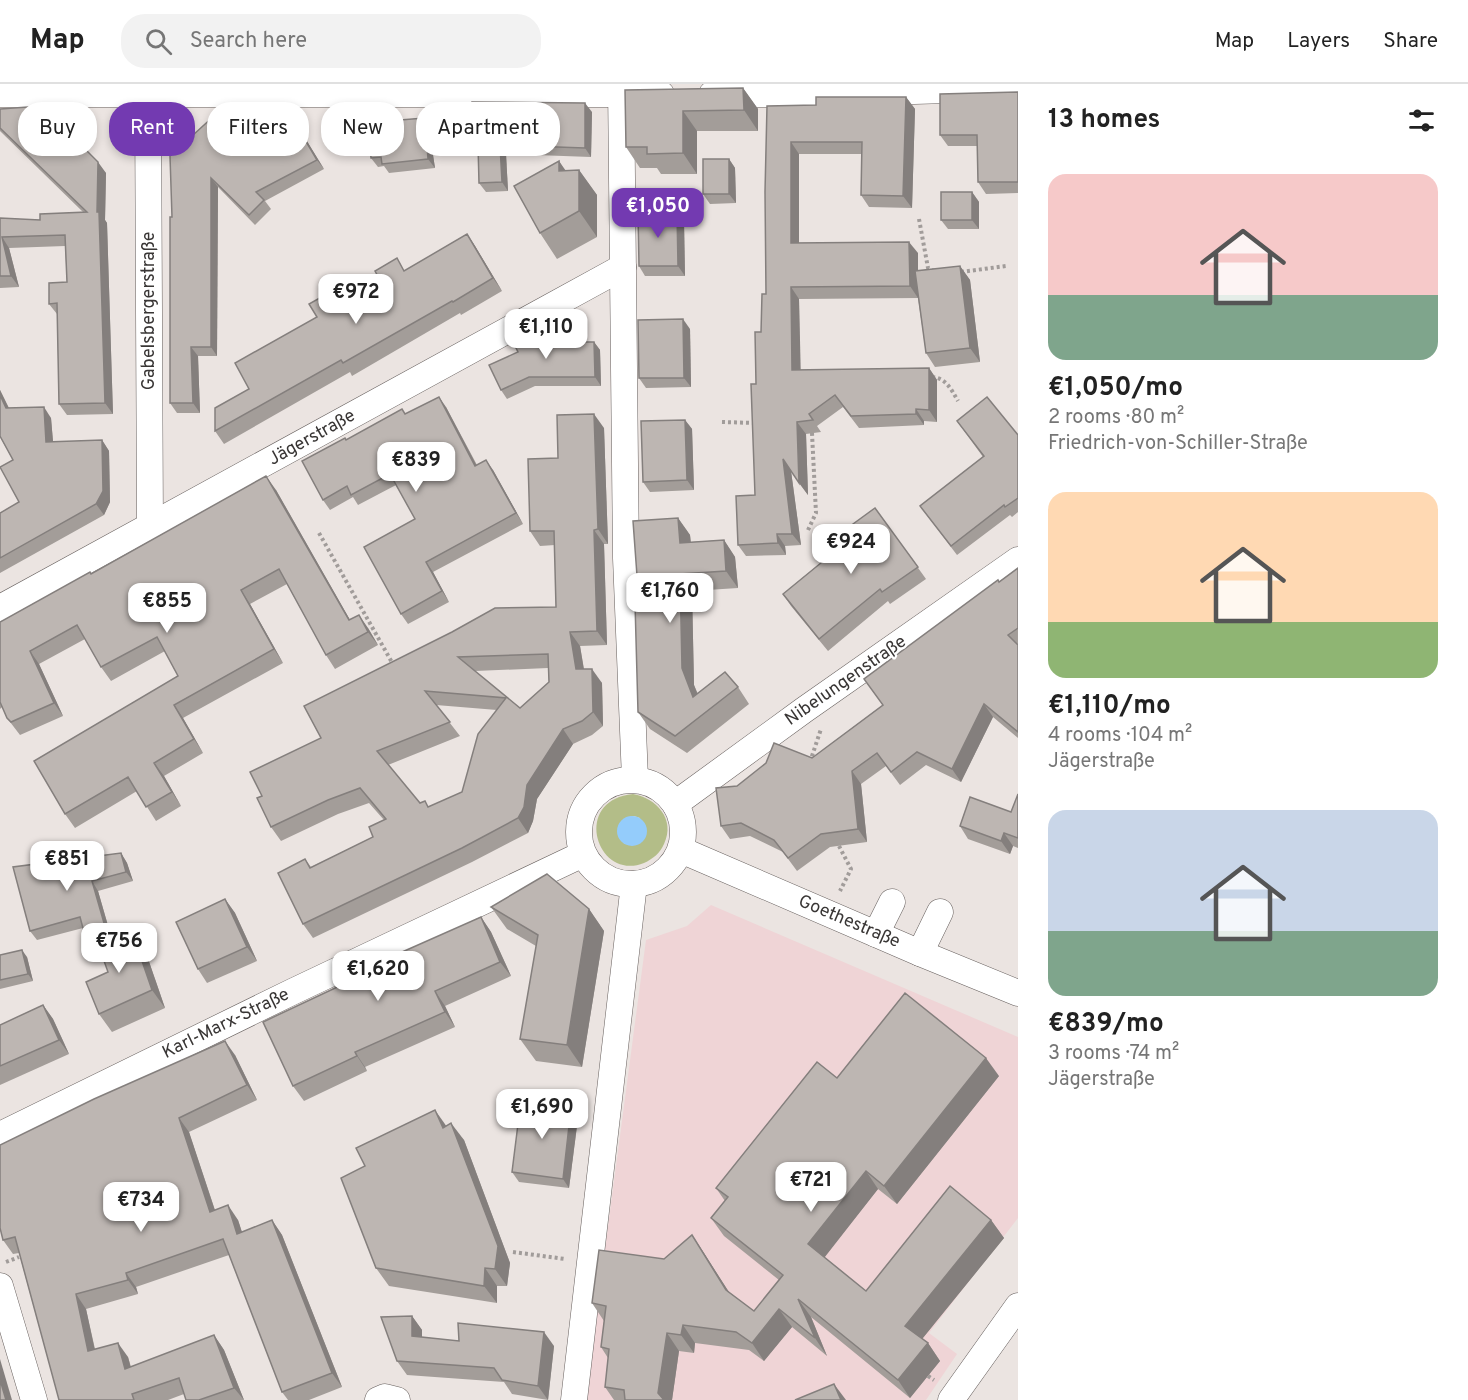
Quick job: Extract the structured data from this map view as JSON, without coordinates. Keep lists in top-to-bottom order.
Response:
{
  "streets": {
    "street": [
      "Gabelsbergerstraße",
      "Jägerstraße",
      "Nibelungenstraße",
      "Goethestraße",
      "Karl-Marx-Straße"
    ]
  },
  "crossings": [
    ["Gabelsbergerstraße", "Jägerstraße"],
    ["Nibelungenstraße", "Goethestraße"],
    ["Nibelungenstraße", "Karl-Marx-Straße"],
    ["Goethestraße", "Karl-Marx-Straße"]
  ],
  "page": {
    "header": "Map",
    "search": "Search here",
    "nav": ["Map", "Layers", "Share"],
    "heading": "13 homes",
    "chip": [
      "Buy",
      "Rent",
      "Filters",
      "New",
      "Apartment"
    ],
    "list": [
      {
        "name": "€1,050/mo",
        "note": "2 rooms · 80 m² · Friedrich-von-Schiller-Straße"
      },
      {
        "name": "€1,110/mo",
        "note": "4 rooms · 104 m² · Jägerstraße"
      },
      {
        "name": "€839/mo",
        "note": "3 rooms · 74 m² · Jägerstraße"
      }
    ],
    "price": [
      "€1,050",
      "€972",
      "€1,110",
      "€839",
      "€924",
      "€1,760",
      "€855",
      "€851",
      "€756",
      "€1,620",
      "€1,690",
      "€721",
      "€734"
    ]
  }
}
